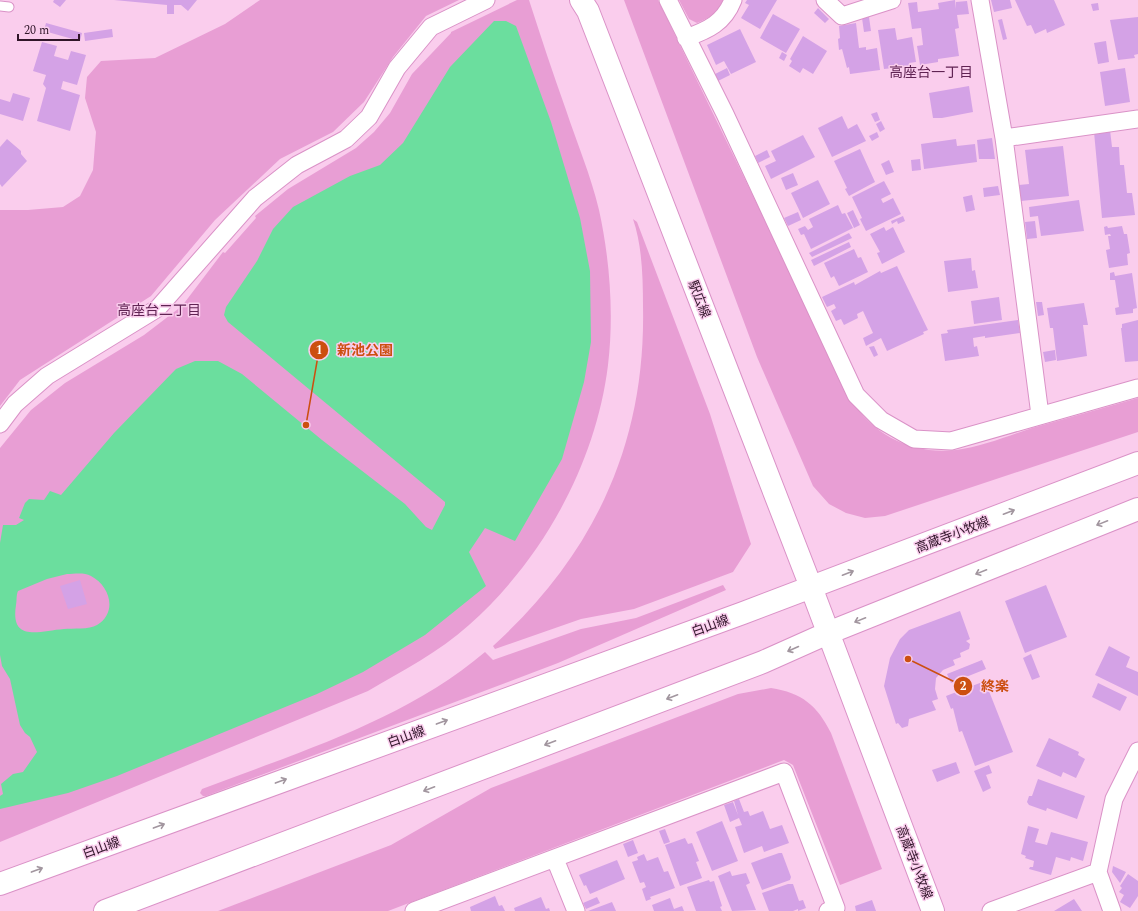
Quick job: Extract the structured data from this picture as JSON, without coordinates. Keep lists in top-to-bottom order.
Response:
{
  "streets": {
    "street": ["駅広線", "高蔵寺小牧線", "白山線"]
  },
  "crossings": [
    ["駅広線", "高蔵寺小牧線"],
    ["駅広線", "白山線"],
    ["高蔵寺小牧線", "白山線"]
  ],
  "districts": ["高座台一丁目", "高座台二丁目"],
  "places": ["新池公園", "終楽"],
  "scale_bar": "20 m"
}
